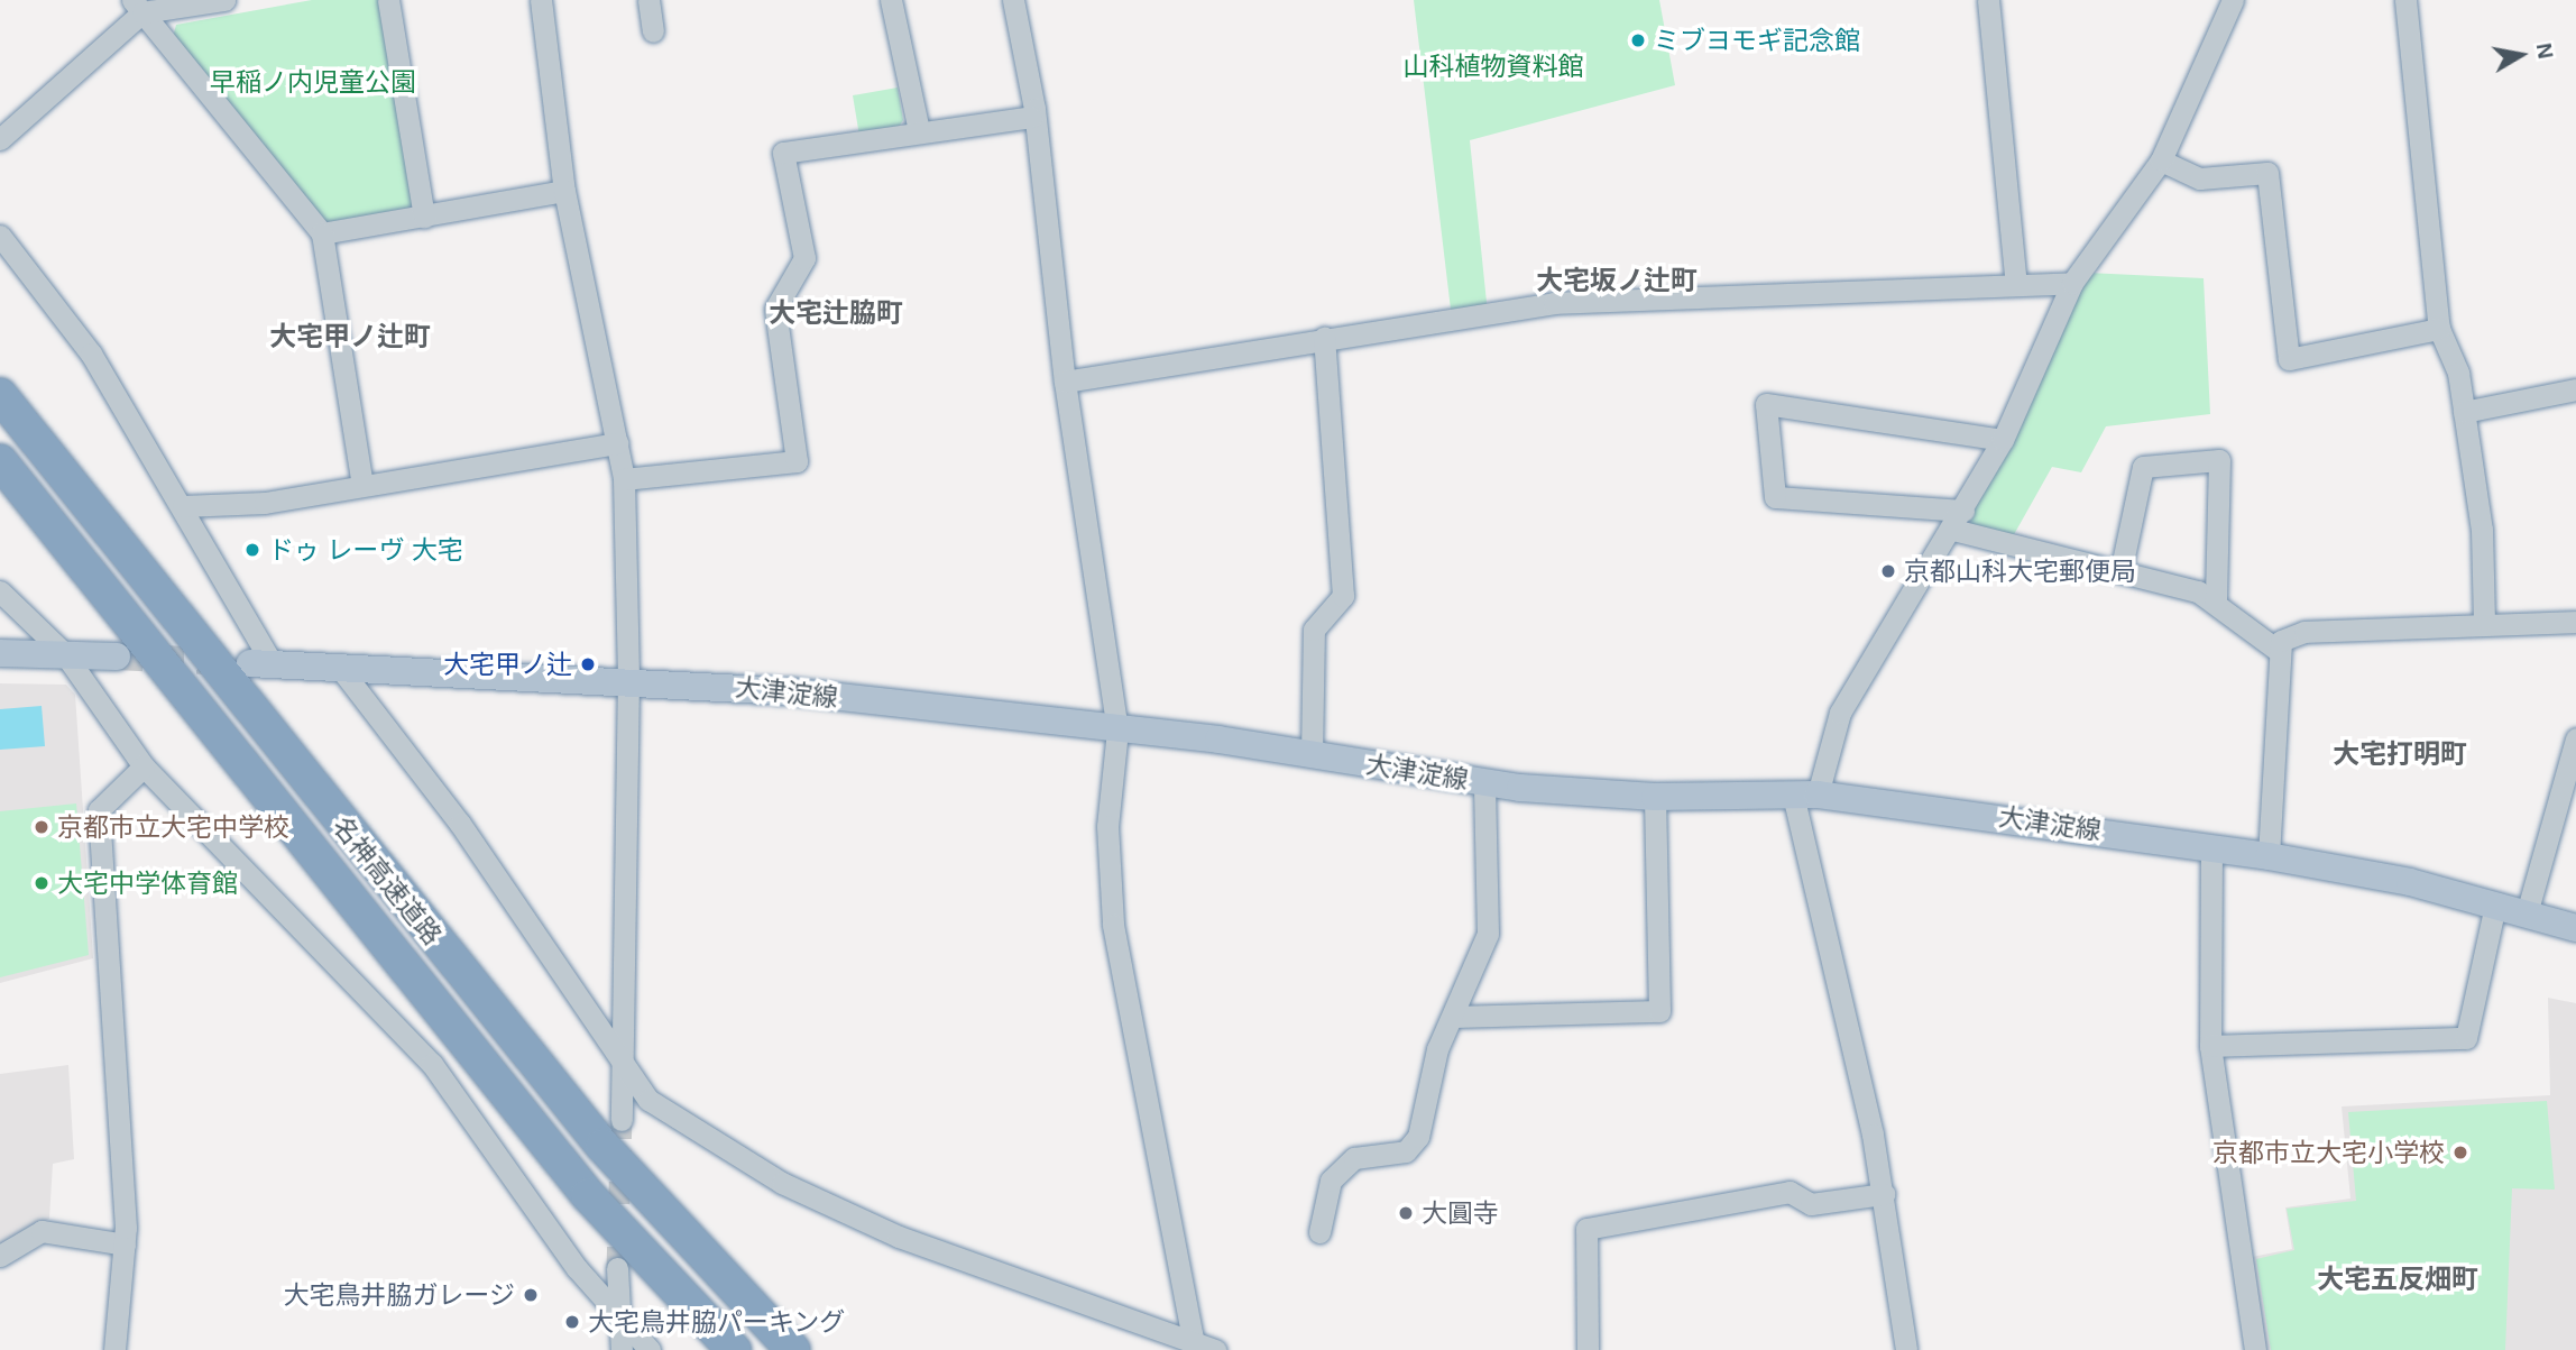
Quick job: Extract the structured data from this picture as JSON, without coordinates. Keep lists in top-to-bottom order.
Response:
{
  "streets": {
    "highway": ["名神高速道路"],
    "main road": ["大津淀線"]
  },
  "districts": [
    "大宅坂ノ辻町",
    "大宅辻脇町",
    "大宅甲ノ辻町",
    "大宅打明町",
    "大宅五反畑町"
  ],
  "parks": ["山科植物資料館", "早稲ノ内児童公園"],
  "places": [
    "ミブヨモギ記念館",
    "ドゥ レーヴ 大宅",
    "京都山科大宅郵便局",
    "大宅甲ノ辻",
    "京都市立大宅中学校",
    "大宅中学体育館",
    "京都市立大宅小学校",
    "大圓寺",
    "大宅鳥井脇ガレージ",
    "大宅鳥井脇パーキング"
  ],
  "north": "right"
}
